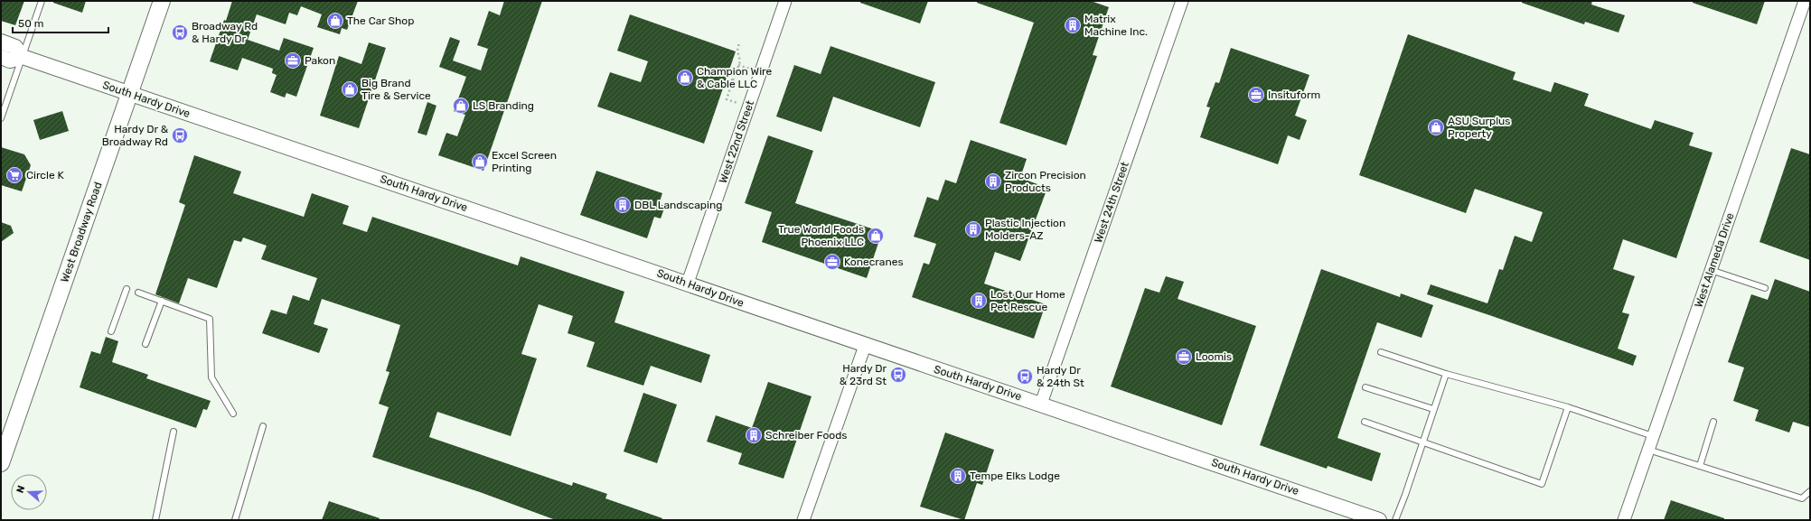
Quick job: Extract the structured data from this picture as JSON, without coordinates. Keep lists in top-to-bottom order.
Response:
{
  "streets": {
    "main road": ["West Broadway Road"],
    "street": [
      "South Hardy Drive",
      "West 22nd Street",
      "West 24th Street",
      "West Alameda Drive"
    ]
  },
  "crossings": [
    ["South Hardy Drive", "West 22nd Street"],
    ["South Hardy Drive", "West 24th Street"],
    ["South Hardy Drive", "West Broadway Road"]
  ],
  "places": {
    "shop": [
      "The Car Shop",
      "Champion Wire & Cable LLC",
      "Big Brand Tire & Service",
      "LS Branding",
      "ASU Surplus Property",
      "Excel Screen Printing",
      "True World Foods Phoenix LLC"
    ],
    "building": [
      "Matrix Machine Inc.",
      "Zircon Precision Products",
      "DBL Landscaping",
      "Plastic Injection Molders-AZ",
      "Lost Our Home Pet Rescue",
      "Schreiber Foods",
      "Tempe Elks Lodge"
    ],
    "bus stop": [
      "Broadway Rd & Hardy Dr",
      "Hardy Dr & Broadway Rd",
      "Hardy Dr & 23rd St",
      "Hardy Dr & 24th St"
    ],
    "office": [
      "Pakon",
      "Insituform",
      "Konecranes",
      "Loomis"
    ],
    "supermarket": ["Circle K"]
  },
  "scale_bar": "50 m",
  "north": "left"
}
